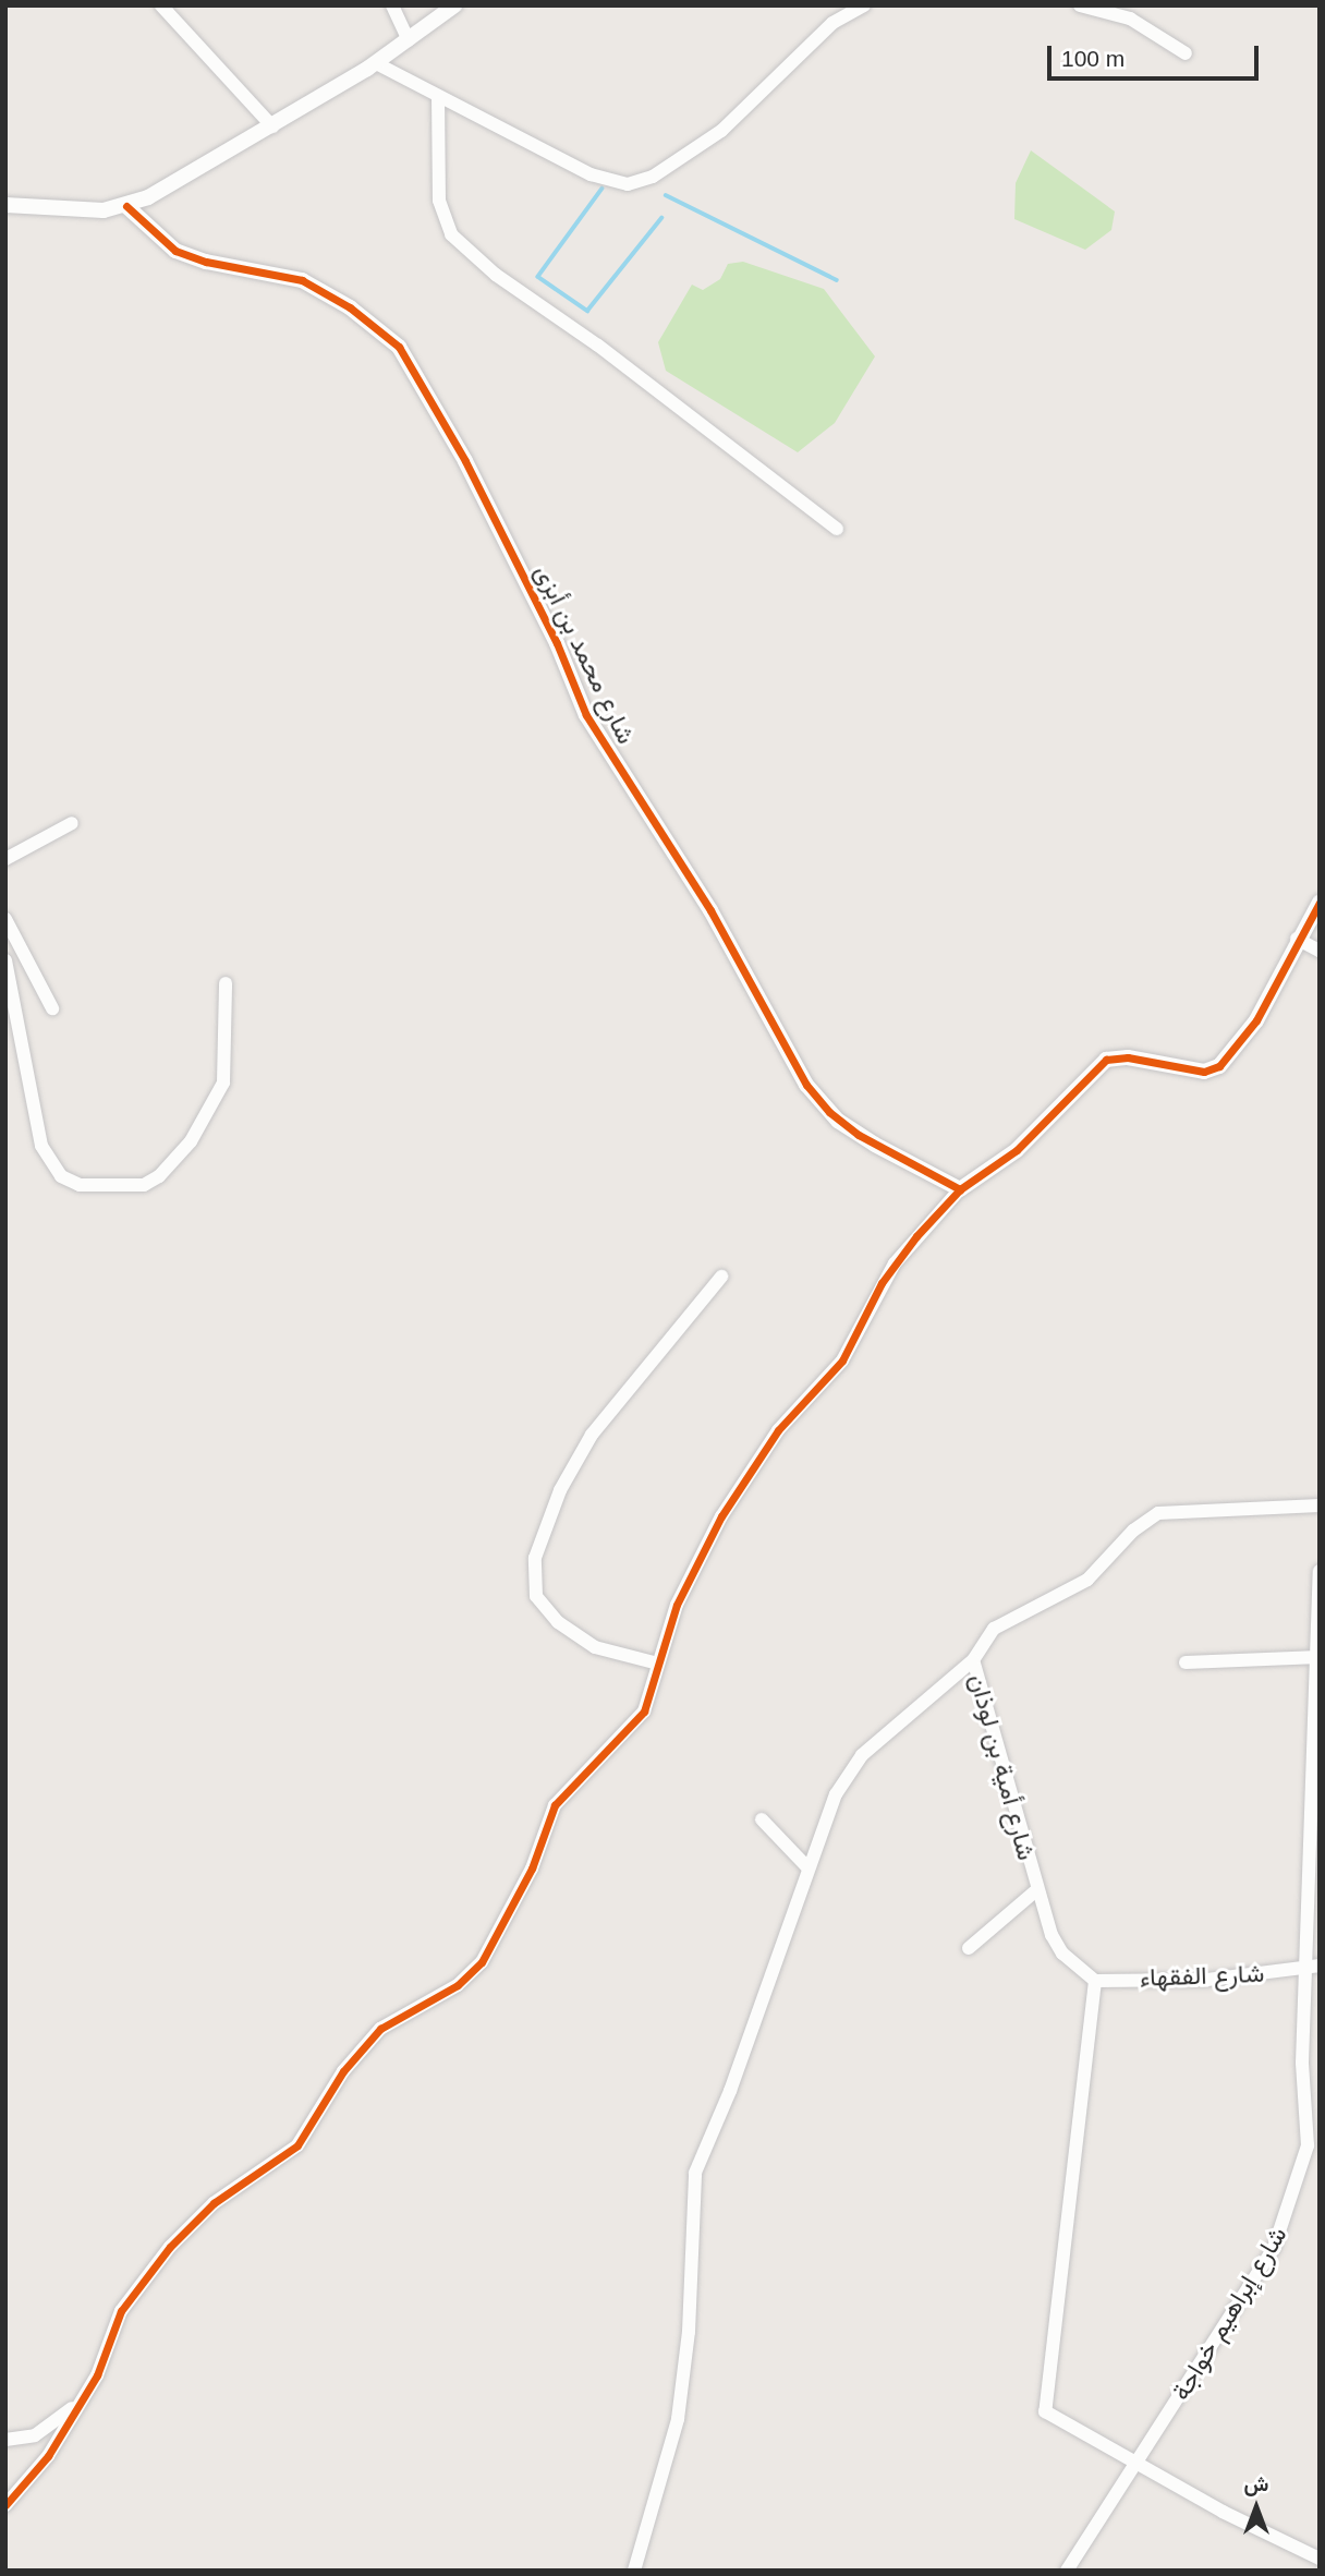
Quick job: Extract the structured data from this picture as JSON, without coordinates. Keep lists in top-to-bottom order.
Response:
{
  "streets": {
    "street": [
      "شارع محمد بن أبزى",
      "شارع أمية بن لوذان",
      "شارع الفقهاء",
      "شارع إبراهيم خواجة"
    ]
  },
  "crossings": [
    ["شارع أمية بن لوذان", "شارع الفقهاء"],
    ["شارع الفقهاء", "شارع إبراهيم خواجة"]
  ],
  "scale_bar": "100 m",
  "north": "top"
}
